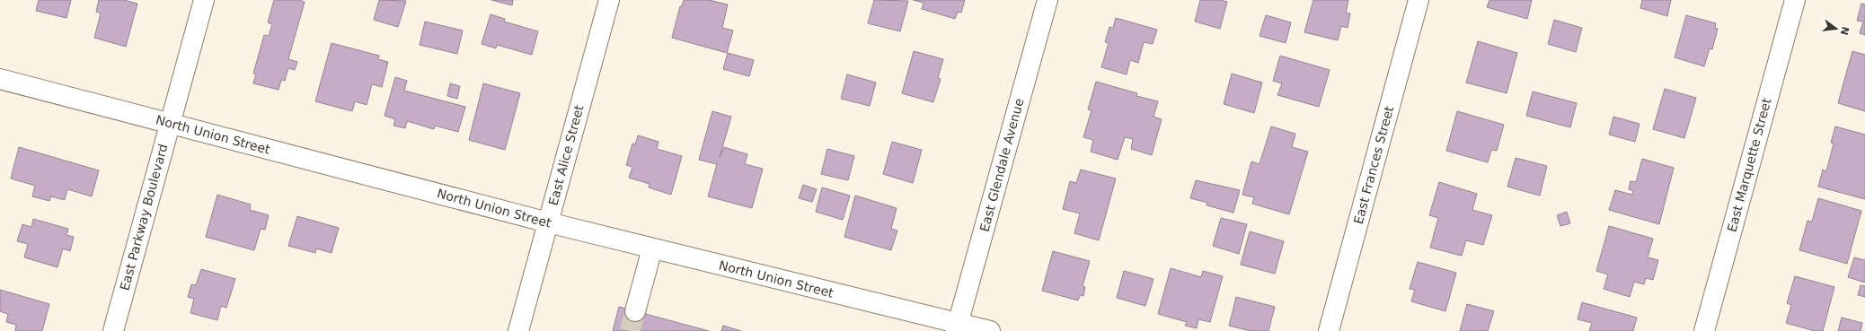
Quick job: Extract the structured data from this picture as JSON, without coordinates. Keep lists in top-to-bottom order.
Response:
{
  "streets": {
    "street": [
      "North Union Street",
      "East Alice Street",
      "East Glendale Avenue",
      "East Frances Street",
      "East Marquette Street",
      "East Parkway Boulevard"
    ]
  },
  "crossings": [
    ["North Union Street", "East Alice Street"],
    ["North Union Street", "East Glendale Avenue"],
    ["North Union Street", "East Parkway Boulevard"]
  ],
  "north": "right"
}
